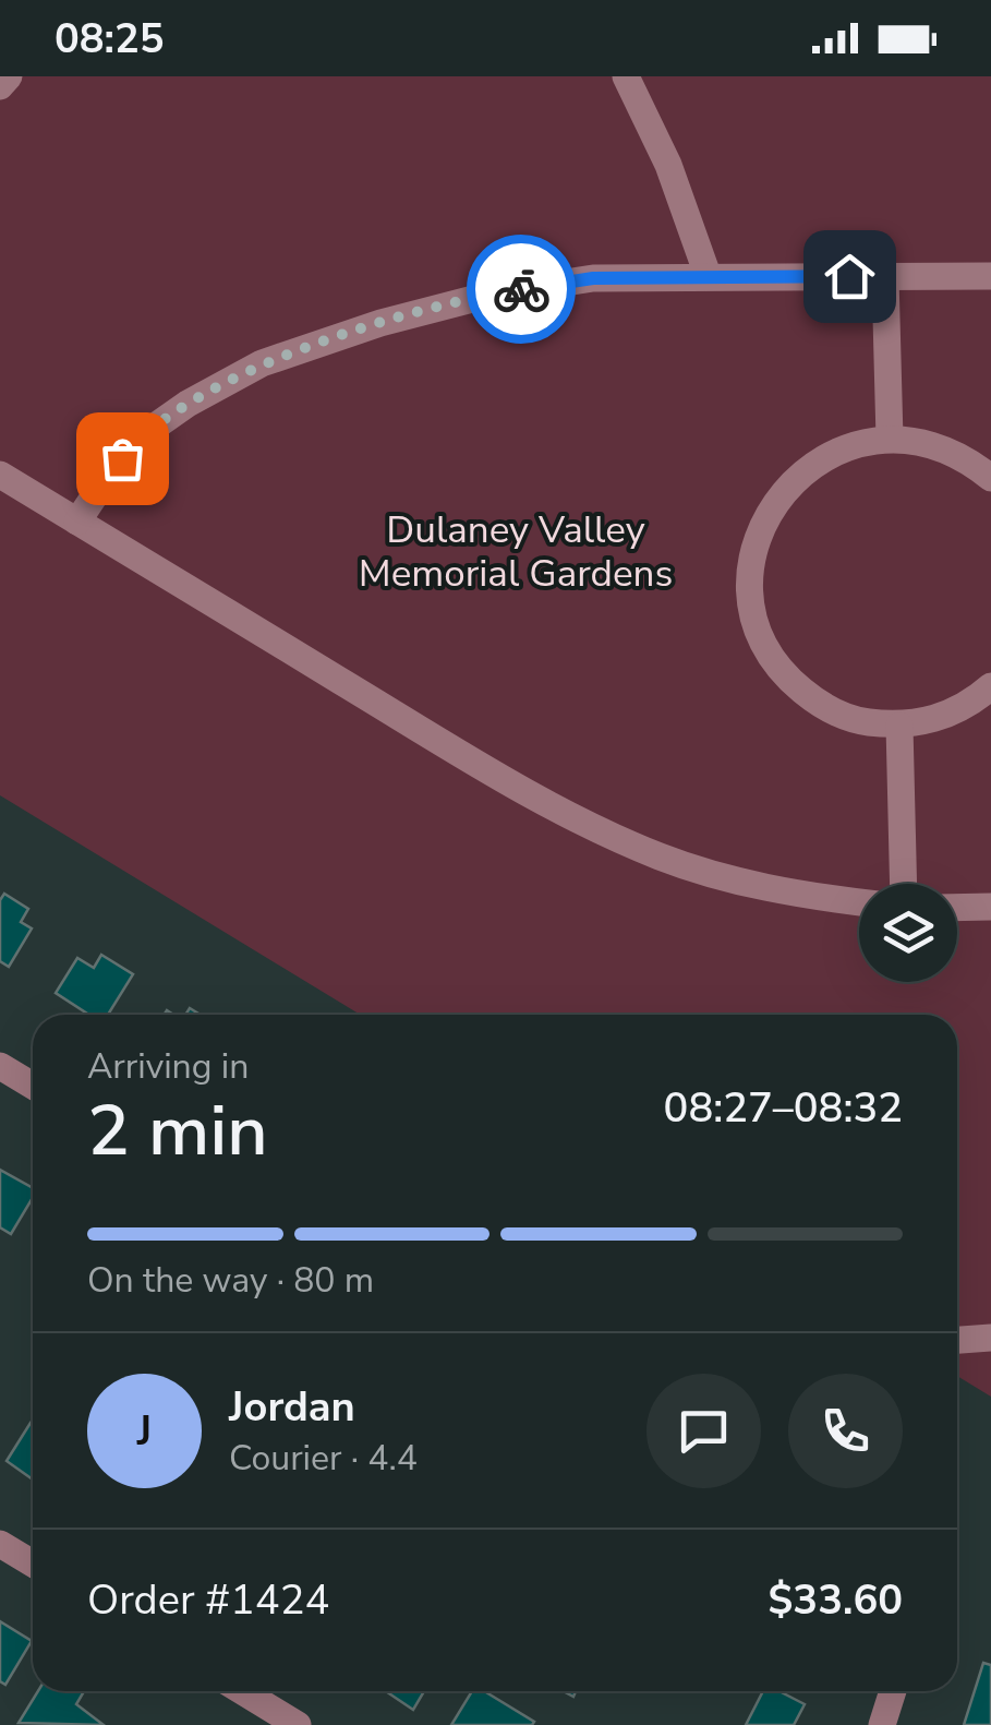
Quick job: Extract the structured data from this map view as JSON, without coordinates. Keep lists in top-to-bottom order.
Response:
{
  "parks": ["Dulaney Valley Memorial Gardens"],
  "page": {
    "status": "08:25",
    "heading": ["2 min", "Arriving in", "08:27–08:32"],
    "panel": [
      "Jordan",
      "Courier · 4.4",
      "Order #1424",
      "$33.60"
    ],
    "bar": "On the way · 80 m",
    "round": "J"
  }
}
